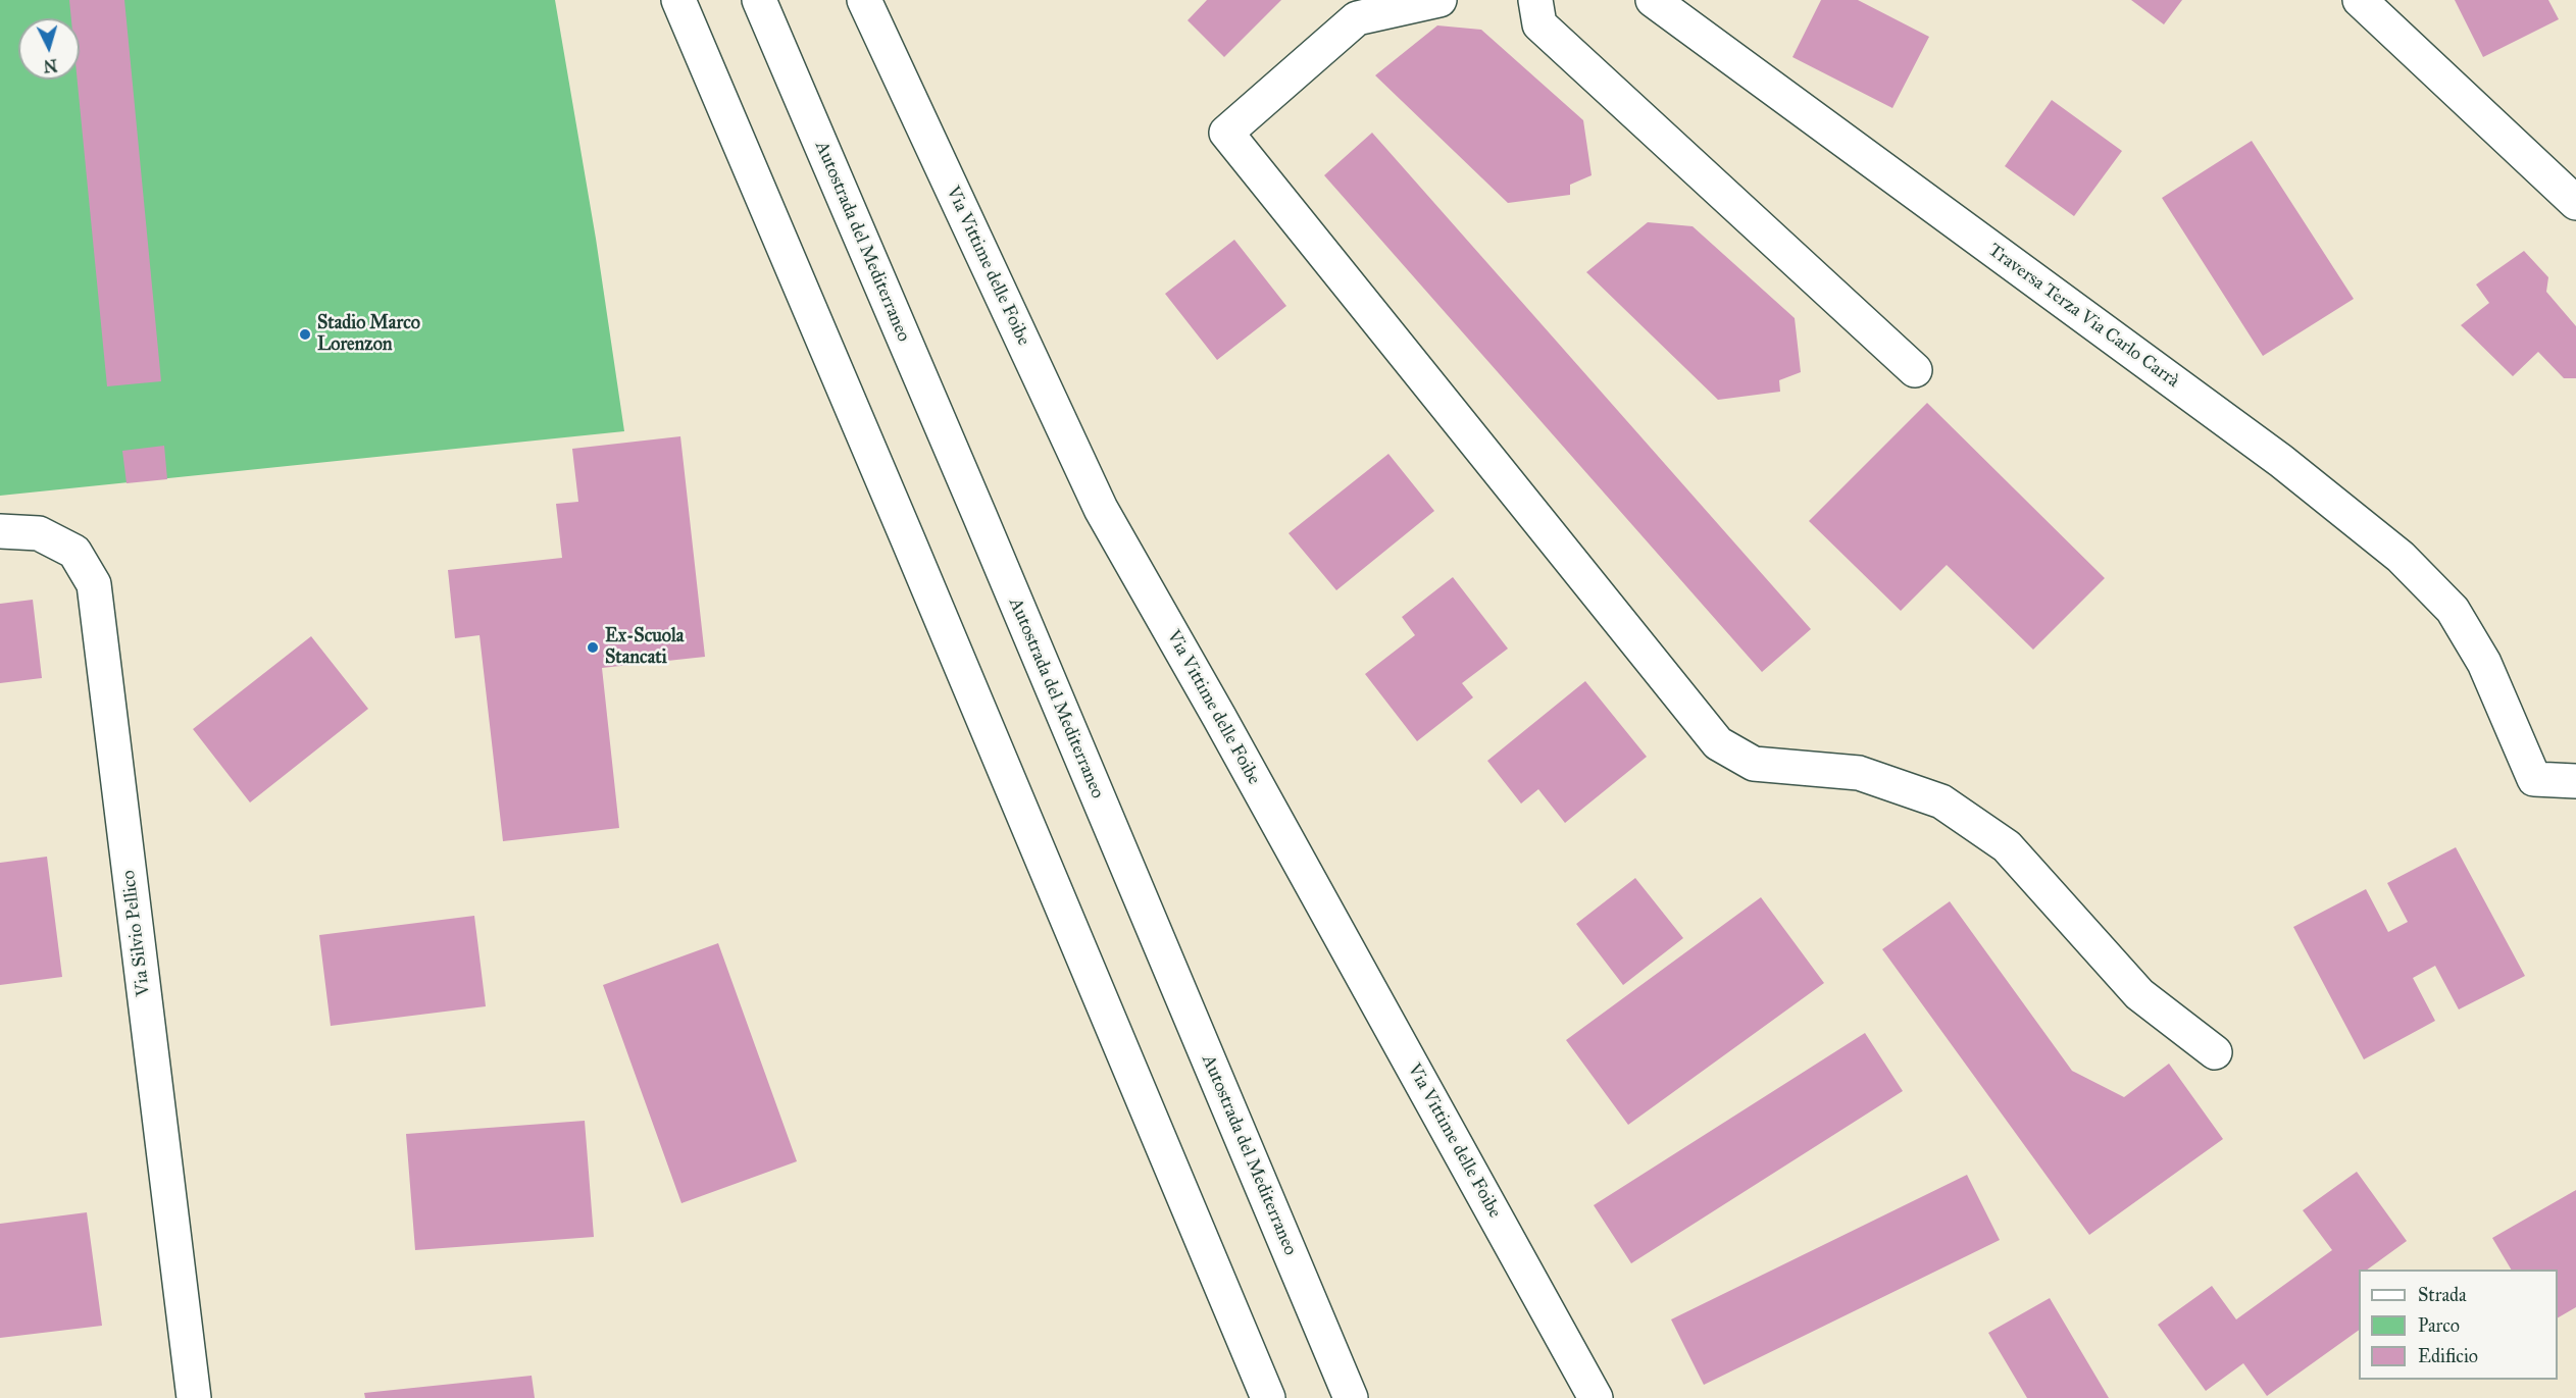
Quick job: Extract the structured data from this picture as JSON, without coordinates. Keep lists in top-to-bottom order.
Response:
{
  "streets": {
    "main road": [
      "Autostrada del Mediterraneo",
      "Via Vittime delle Foibe",
      "Traversa Terza Via Carlo Carrà",
      "Via Silvio Pellico"
    ]
  },
  "places": ["Stadio Marco Lorenzon", "Ex-Scuola Stancati"],
  "legend": ["Strada", "Parco", "Edificio"],
  "north": "bottom"
}
